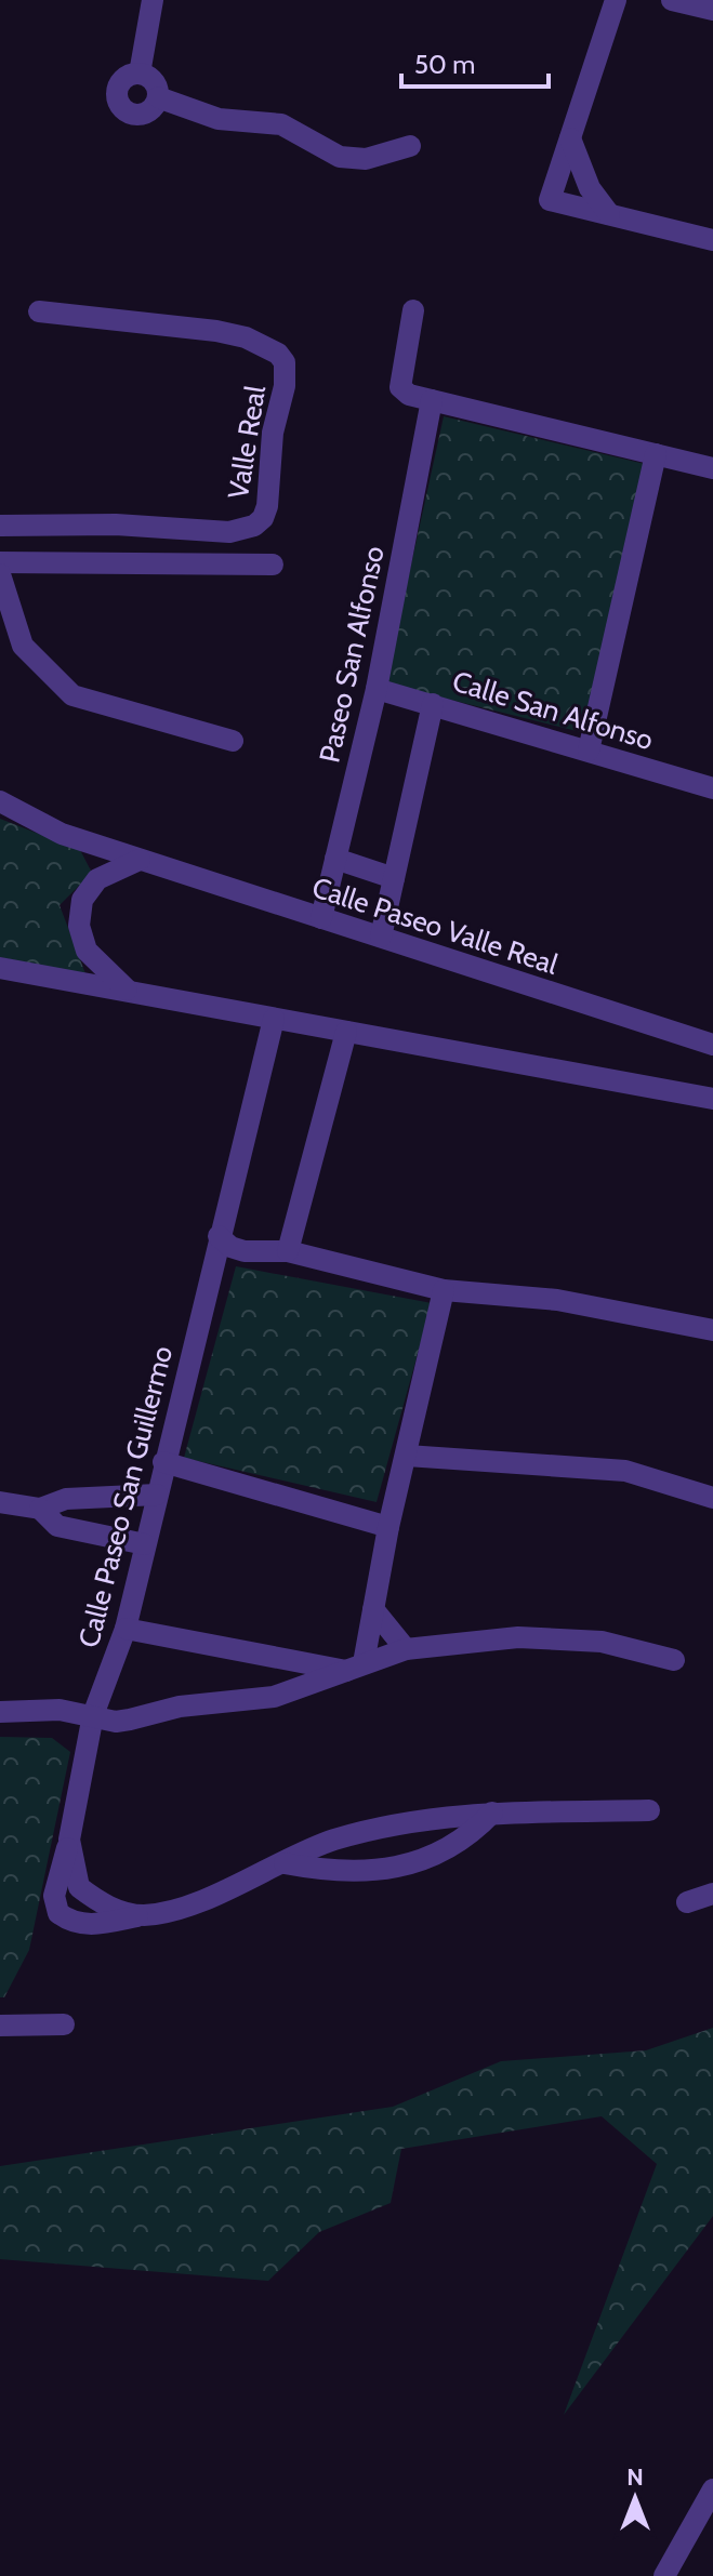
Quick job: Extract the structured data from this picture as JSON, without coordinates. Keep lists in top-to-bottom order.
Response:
{
  "streets": {
    "street": [
      "Valle Real",
      "Paseo San Alfonso",
      "Calle San Alfonso",
      "Calle Paseo Valle Real",
      "Calle Paseo San Guillermo"
    ]
  },
  "crossings": [
    ["Paseo San Alfonso", "Calle San Alfonso"],
    ["Paseo San Alfonso", "Calle Paseo Valle Real"]
  ],
  "scale_bar": "50 m",
  "north": "top"
}
